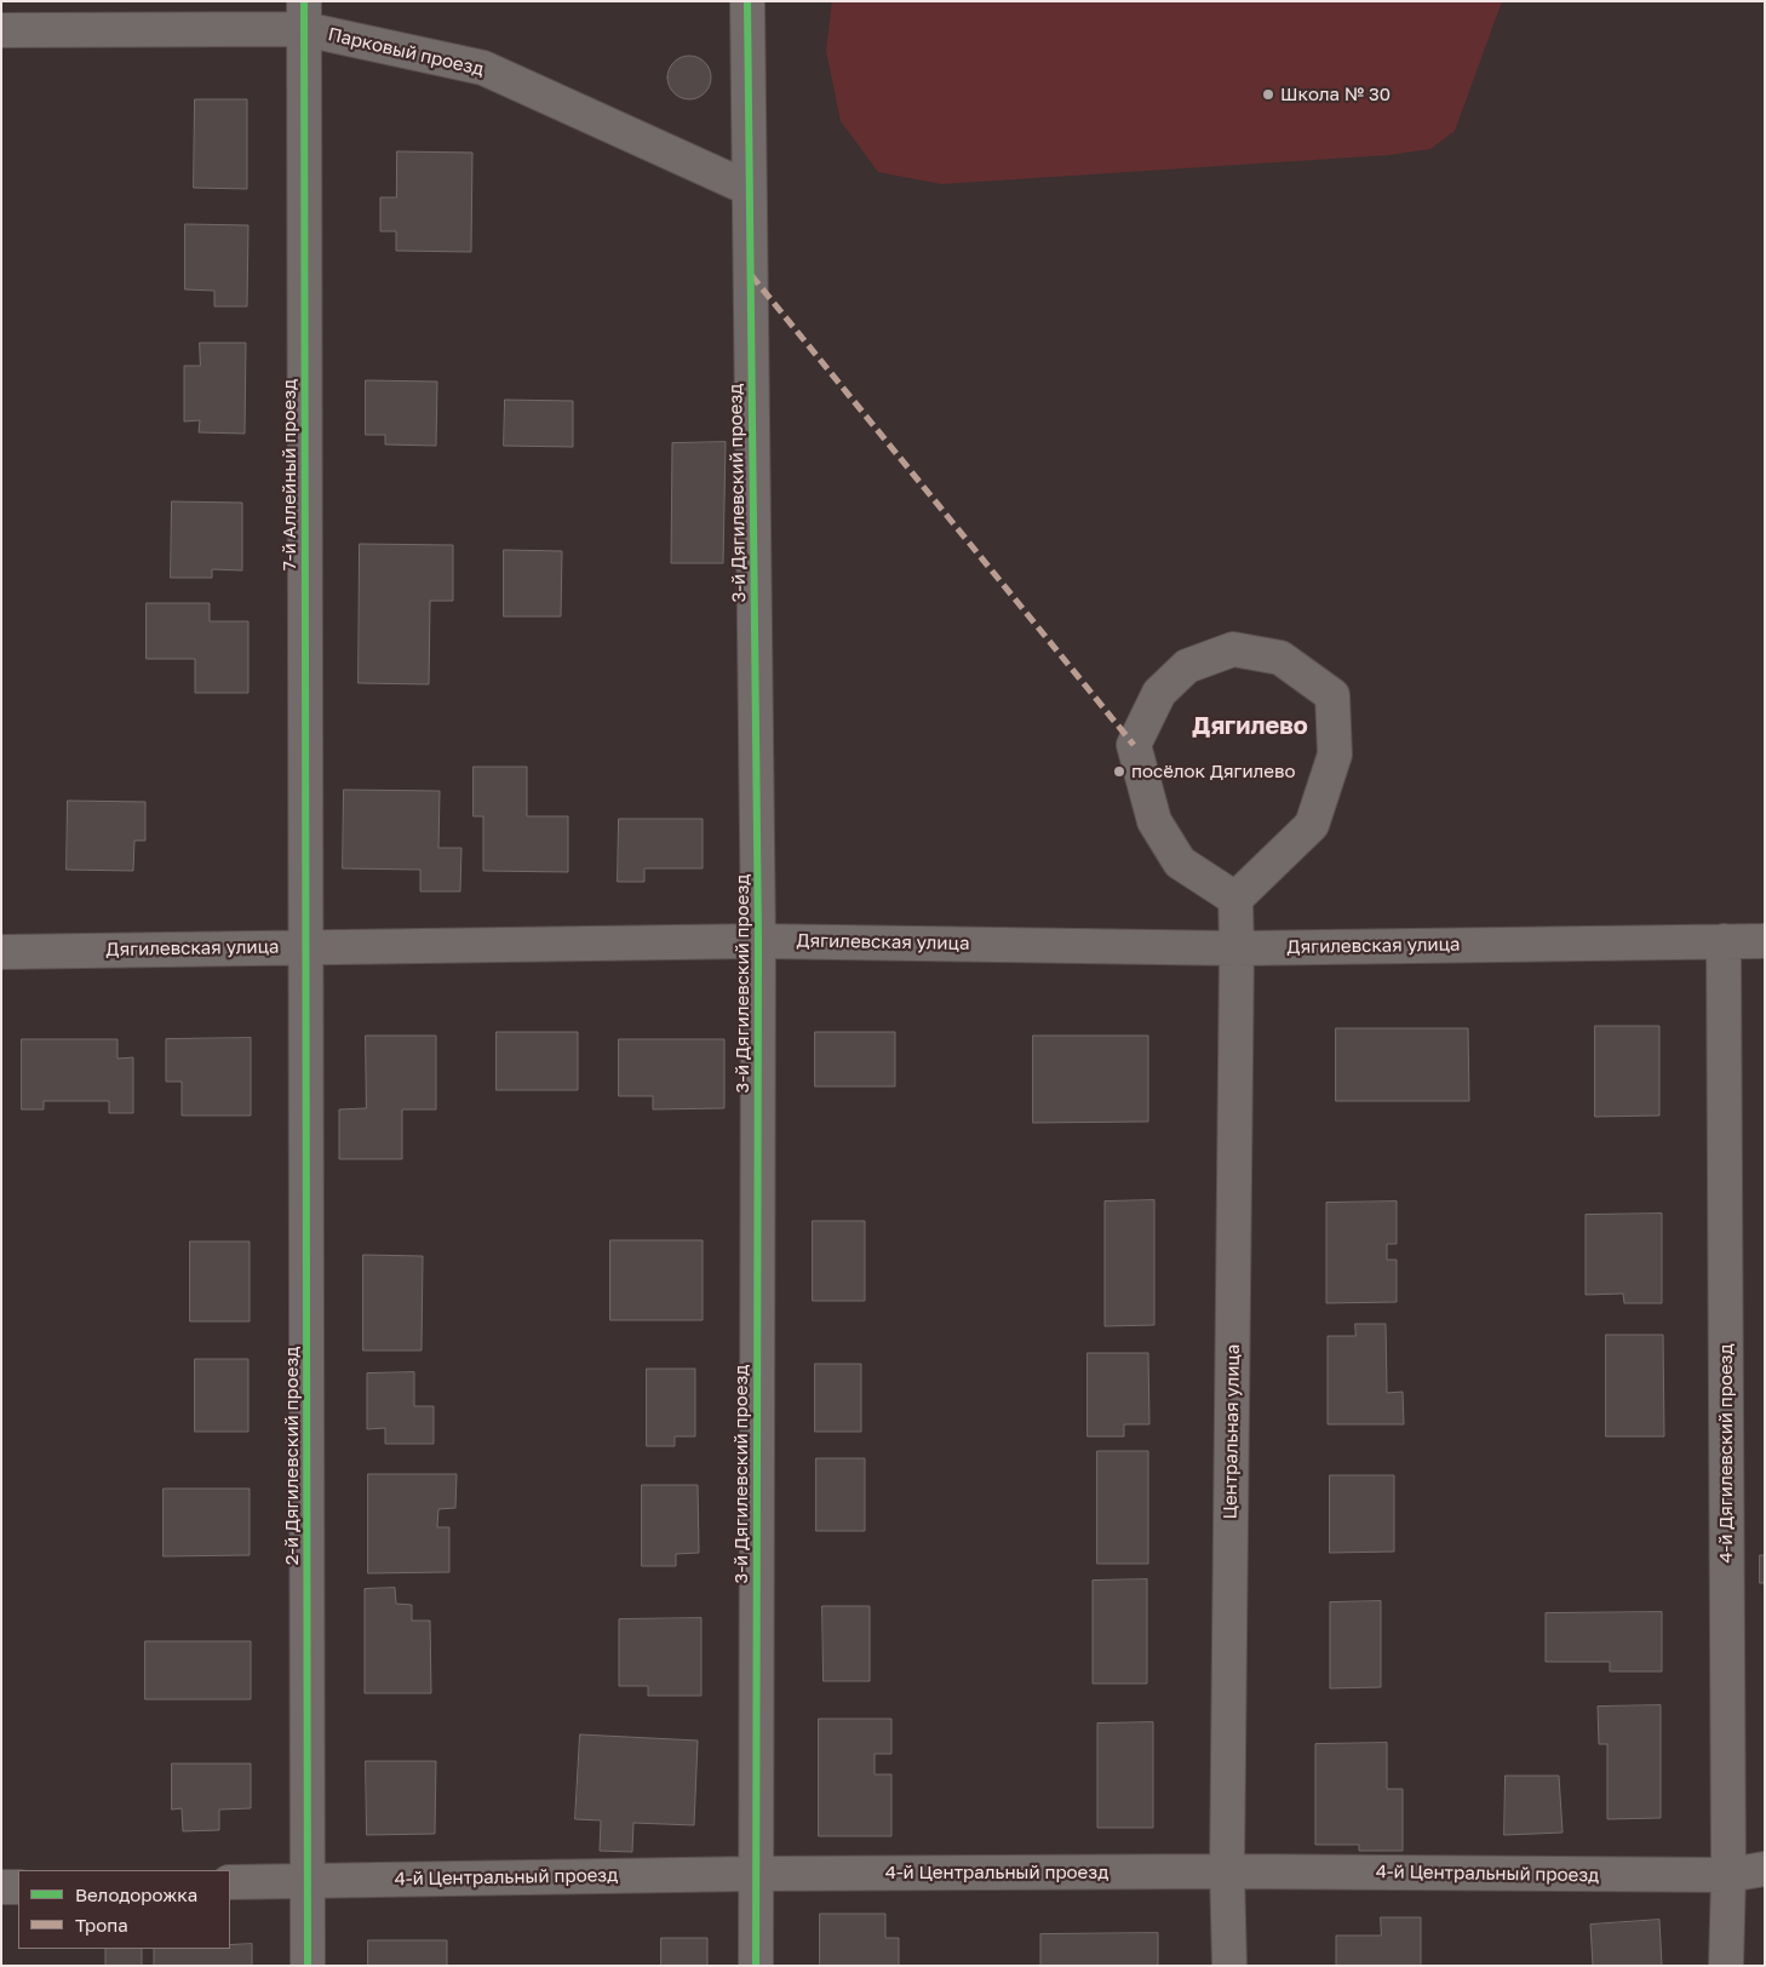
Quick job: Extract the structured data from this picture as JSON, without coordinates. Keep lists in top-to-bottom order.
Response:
{
  "streets": {
    "street": [
      "Парковый проезд",
      "7-й Аллейный проезд",
      "3-й Дягилевский проезд",
      "Дягилевская улица",
      "Центральная улица",
      "4-й Дягилевский проезд",
      "2-й Дягилевский проезд",
      "4-й Центральный проезд"
    ]
  },
  "crossings": [
    ["Парковый проезд", "7-й Аллейный проезд"],
    ["Парковый проезд", "3-й Дягилевский проезд"],
    ["7-й Аллейный проезд", "Дягилевская улица"],
    ["7-й Аллейный проезд", "2-й Дягилевский проезд"],
    ["3-й Дягилевский проезд", "Дягилевская улица"],
    ["3-й Дягилевский проезд", "4-й Центральный проезд"],
    ["Дягилевская улица", "Центральная улица"],
    ["Дягилевская улица", "4-й Дягилевский проезд"],
    ["Дягилевская улица", "2-й Дягилевский проезд"],
    ["Центральная улица", "4-й Центральный проезд"],
    ["4-й Дягилевский проезд", "4-й Центральный проезд"],
    ["2-й Дягилевский проезд", "4-й Центральный проезд"]
  ],
  "districts": ["Дягилево"],
  "places": ["Школа № 30", "посёлок Дягилево"],
  "legend": ["Велодорожка", "Тропа"]
}
